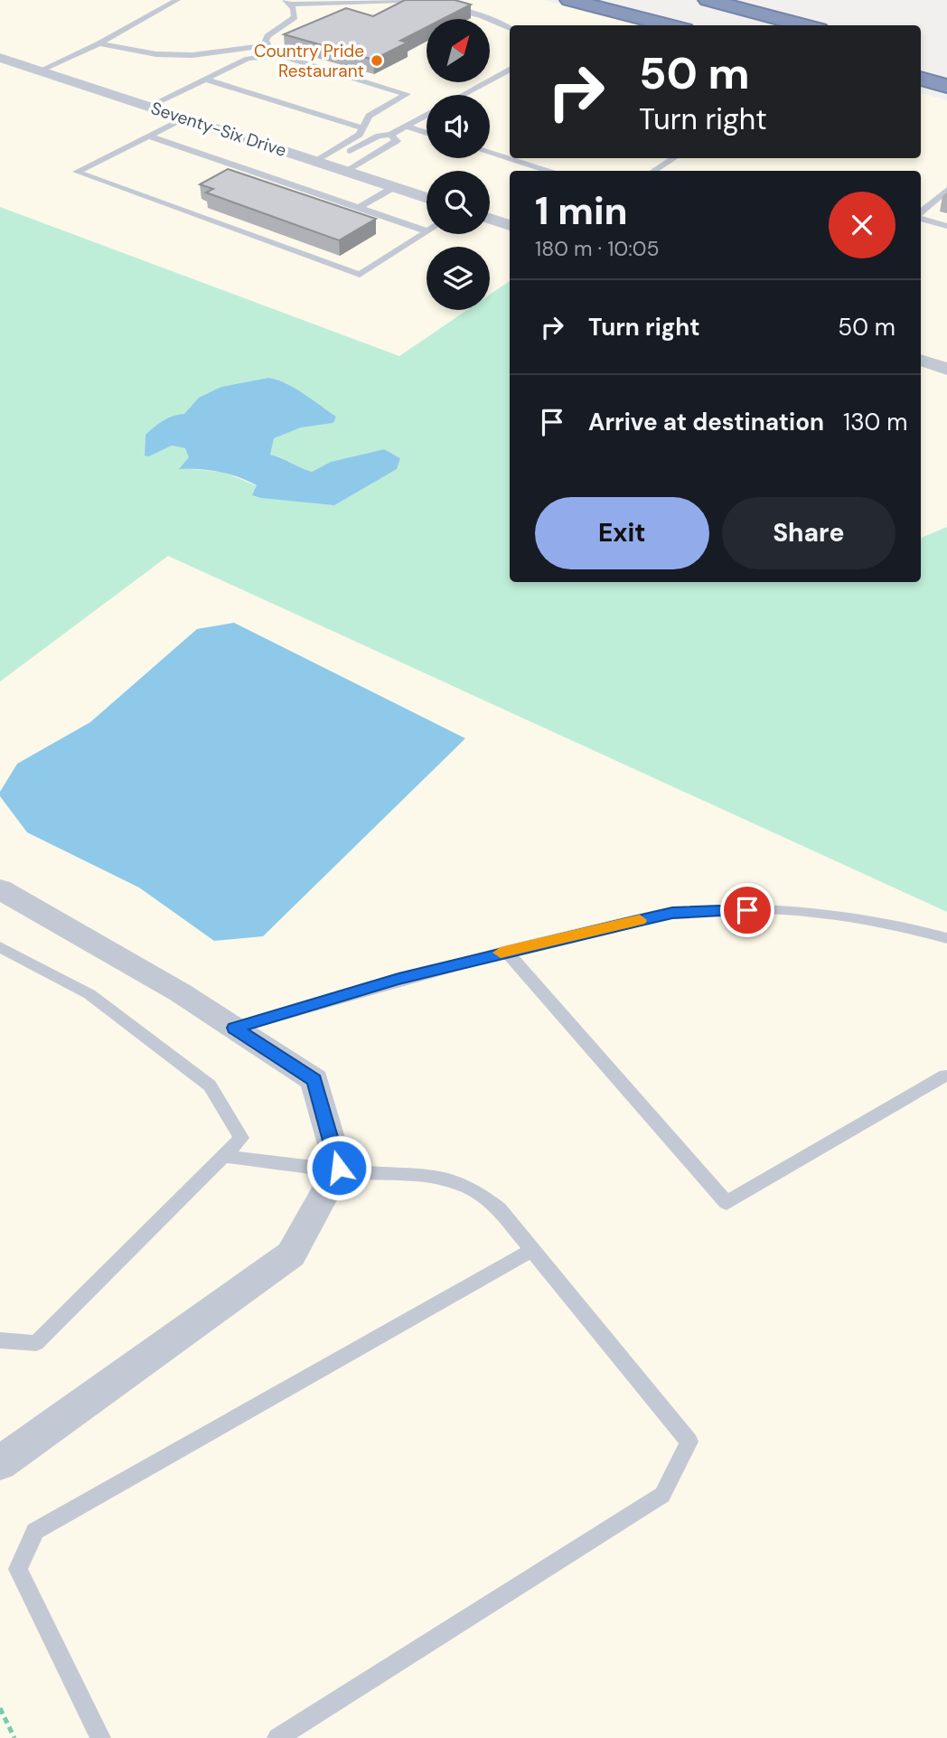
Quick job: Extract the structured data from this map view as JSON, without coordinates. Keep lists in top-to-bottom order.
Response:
{
  "streets": {
    "street": ["Seventy-Six Drive"]
  },
  "places": ["Country Pride Restaurant"],
  "north": "top right",
  "page": {
    "turn": ["50 m", "Turn right"],
    "heading": ["1 min", "180 m · 10:05"],
    "list": [
      {
        "name": "Turn right",
        "value": "50 m"
      },
      {
        "name": "Arrive at destination",
        "value": "130 m"
      }
    ],
    "buttons": ["Exit", "Share"]
  }
}
